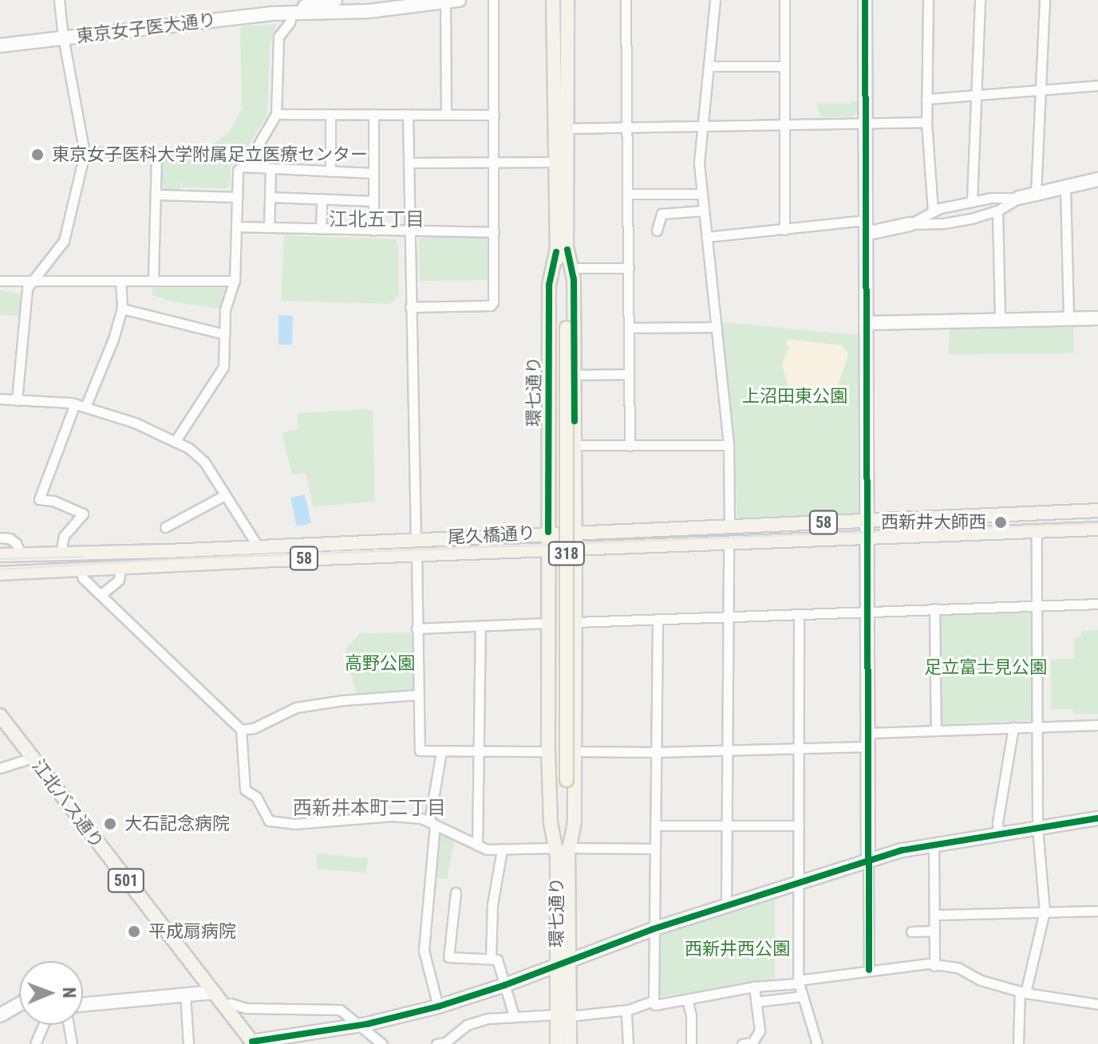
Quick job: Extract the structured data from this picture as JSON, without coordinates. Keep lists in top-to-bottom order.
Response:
{
  "streets": {
    "main road": [
      "環七通り",
      "58",
      "尾久橋通り",
      "318",
      "江北バス通り",
      "501"
    ],
    "street": ["東京女子医大通り"]
  },
  "crossings": [
    ["環七通り", "尾久橋通り"]
  ],
  "districts": ["江北五丁目", "西新井本町二丁目"],
  "parks": [
    "上沼田東公園",
    "高野公園",
    "足立富士見公園",
    "西新井西公園"
  ],
  "places": [
    "東京女子医科大学附属足立医療センター",
    "西新井大師西",
    "大石記念病院",
    "平成扇病院"
  ],
  "north": "right"
}
